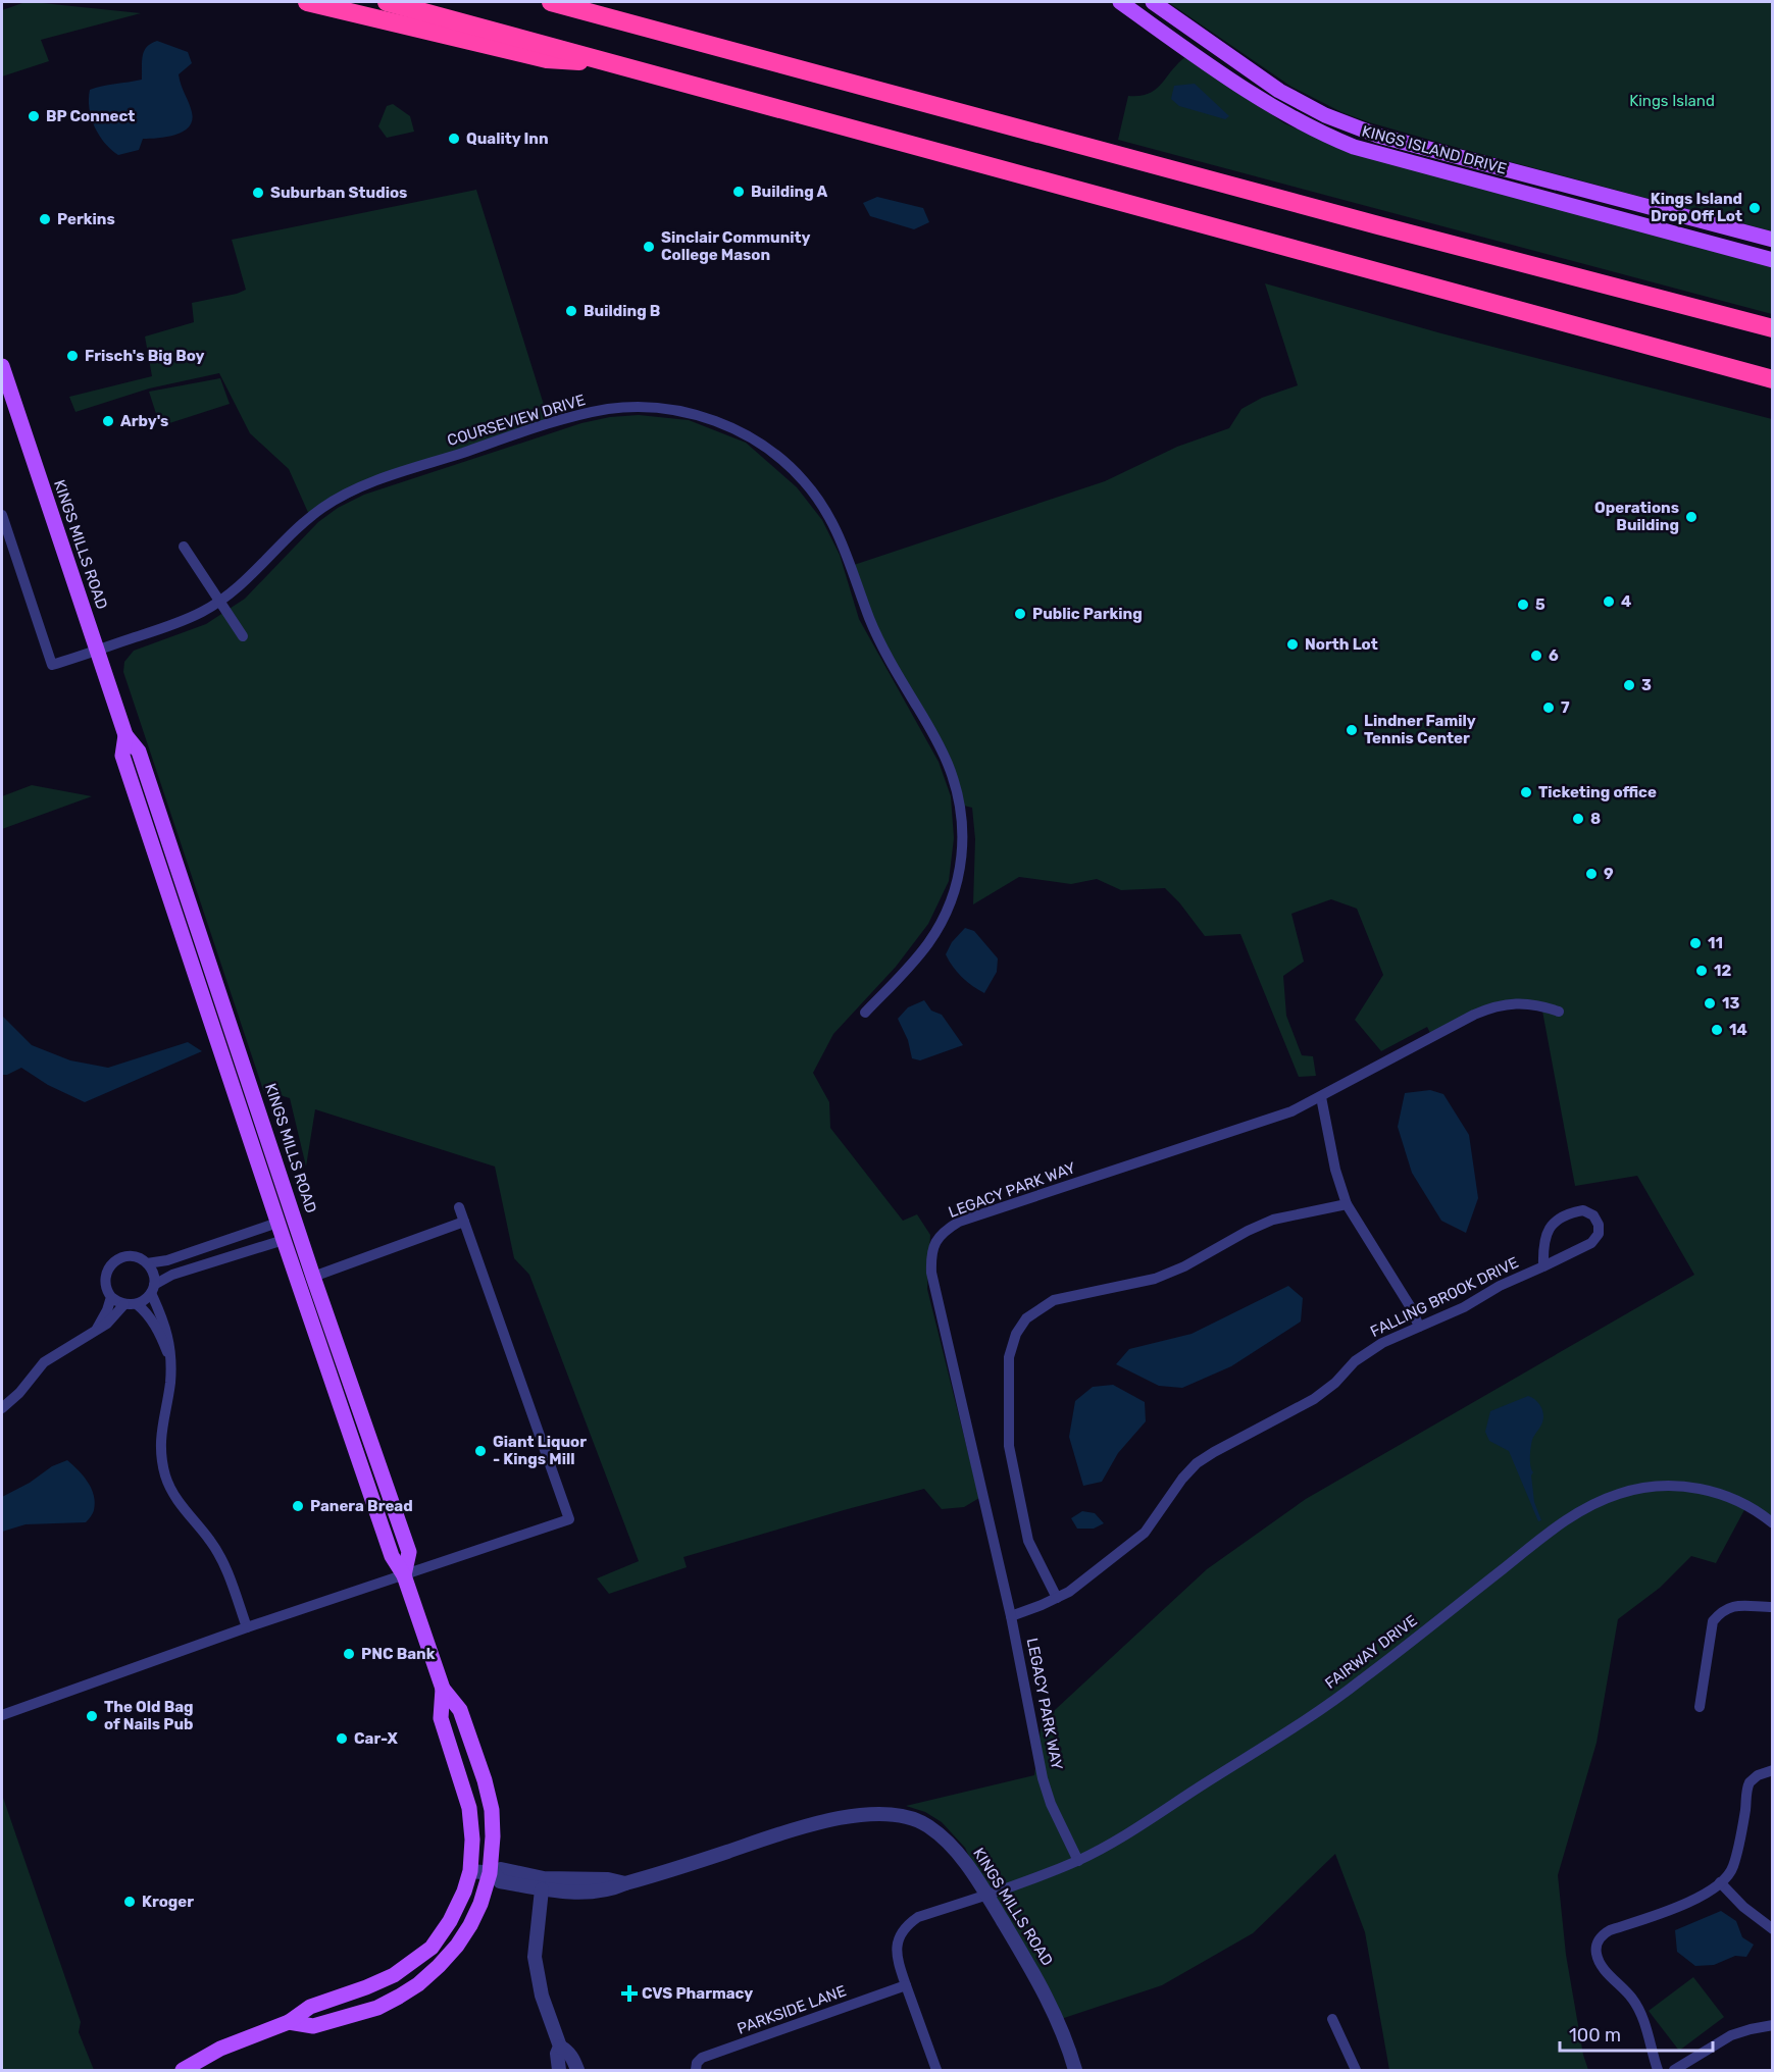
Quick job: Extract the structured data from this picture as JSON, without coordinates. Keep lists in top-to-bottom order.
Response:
{
  "streets": {
    "main road": ["KINGS ISLAND DRIVE", "KINGS MILLS ROAD"],
    "street": [
      "COURSEVIEW DRIVE",
      "LEGACY PARK WAY",
      "FALLING BROOK DRIVE",
      "FAIRWAY DRIVE",
      "PARKSIDE LANE"
    ]
  },
  "crossings": [
    ["COURSEVIEW DRIVE", "KINGS MILLS ROAD"],
    ["KINGS MILLS ROAD", "FAIRWAY DRIVE"],
    ["LEGACY PARK WAY", "FALLING BROOK DRIVE"],
    ["LEGACY PARK WAY", "FAIRWAY DRIVE"]
  ],
  "parks": ["Kings Island"],
  "places": {
    "other": [
      "BP Connect",
      "Quality Inn",
      "Building A",
      "Suburban Studios",
      "Kings Island Drop Off Lot",
      "Perkins",
      "Sinclair Community College Mason",
      "Building B",
      "Frisch's Big Boy",
      "Arby's",
      "Operations Building",
      "4",
      "5",
      "Public Parking",
      "North Lot",
      "6",
      "3",
      "7",
      "Lindner Family Tennis Center",
      "Ticketing office",
      "8",
      "9",
      "11",
      "12",
      "13",
      "14",
      "Giant Liquor - Kings Mill",
      "Panera Bread",
      "PNC Bank",
      "The Old Bag of Nails Pub",
      "Car-X",
      "Kroger"
    ],
    "health": ["CVS Pharmacy"]
  },
  "scale_bar": "100 m"
}
